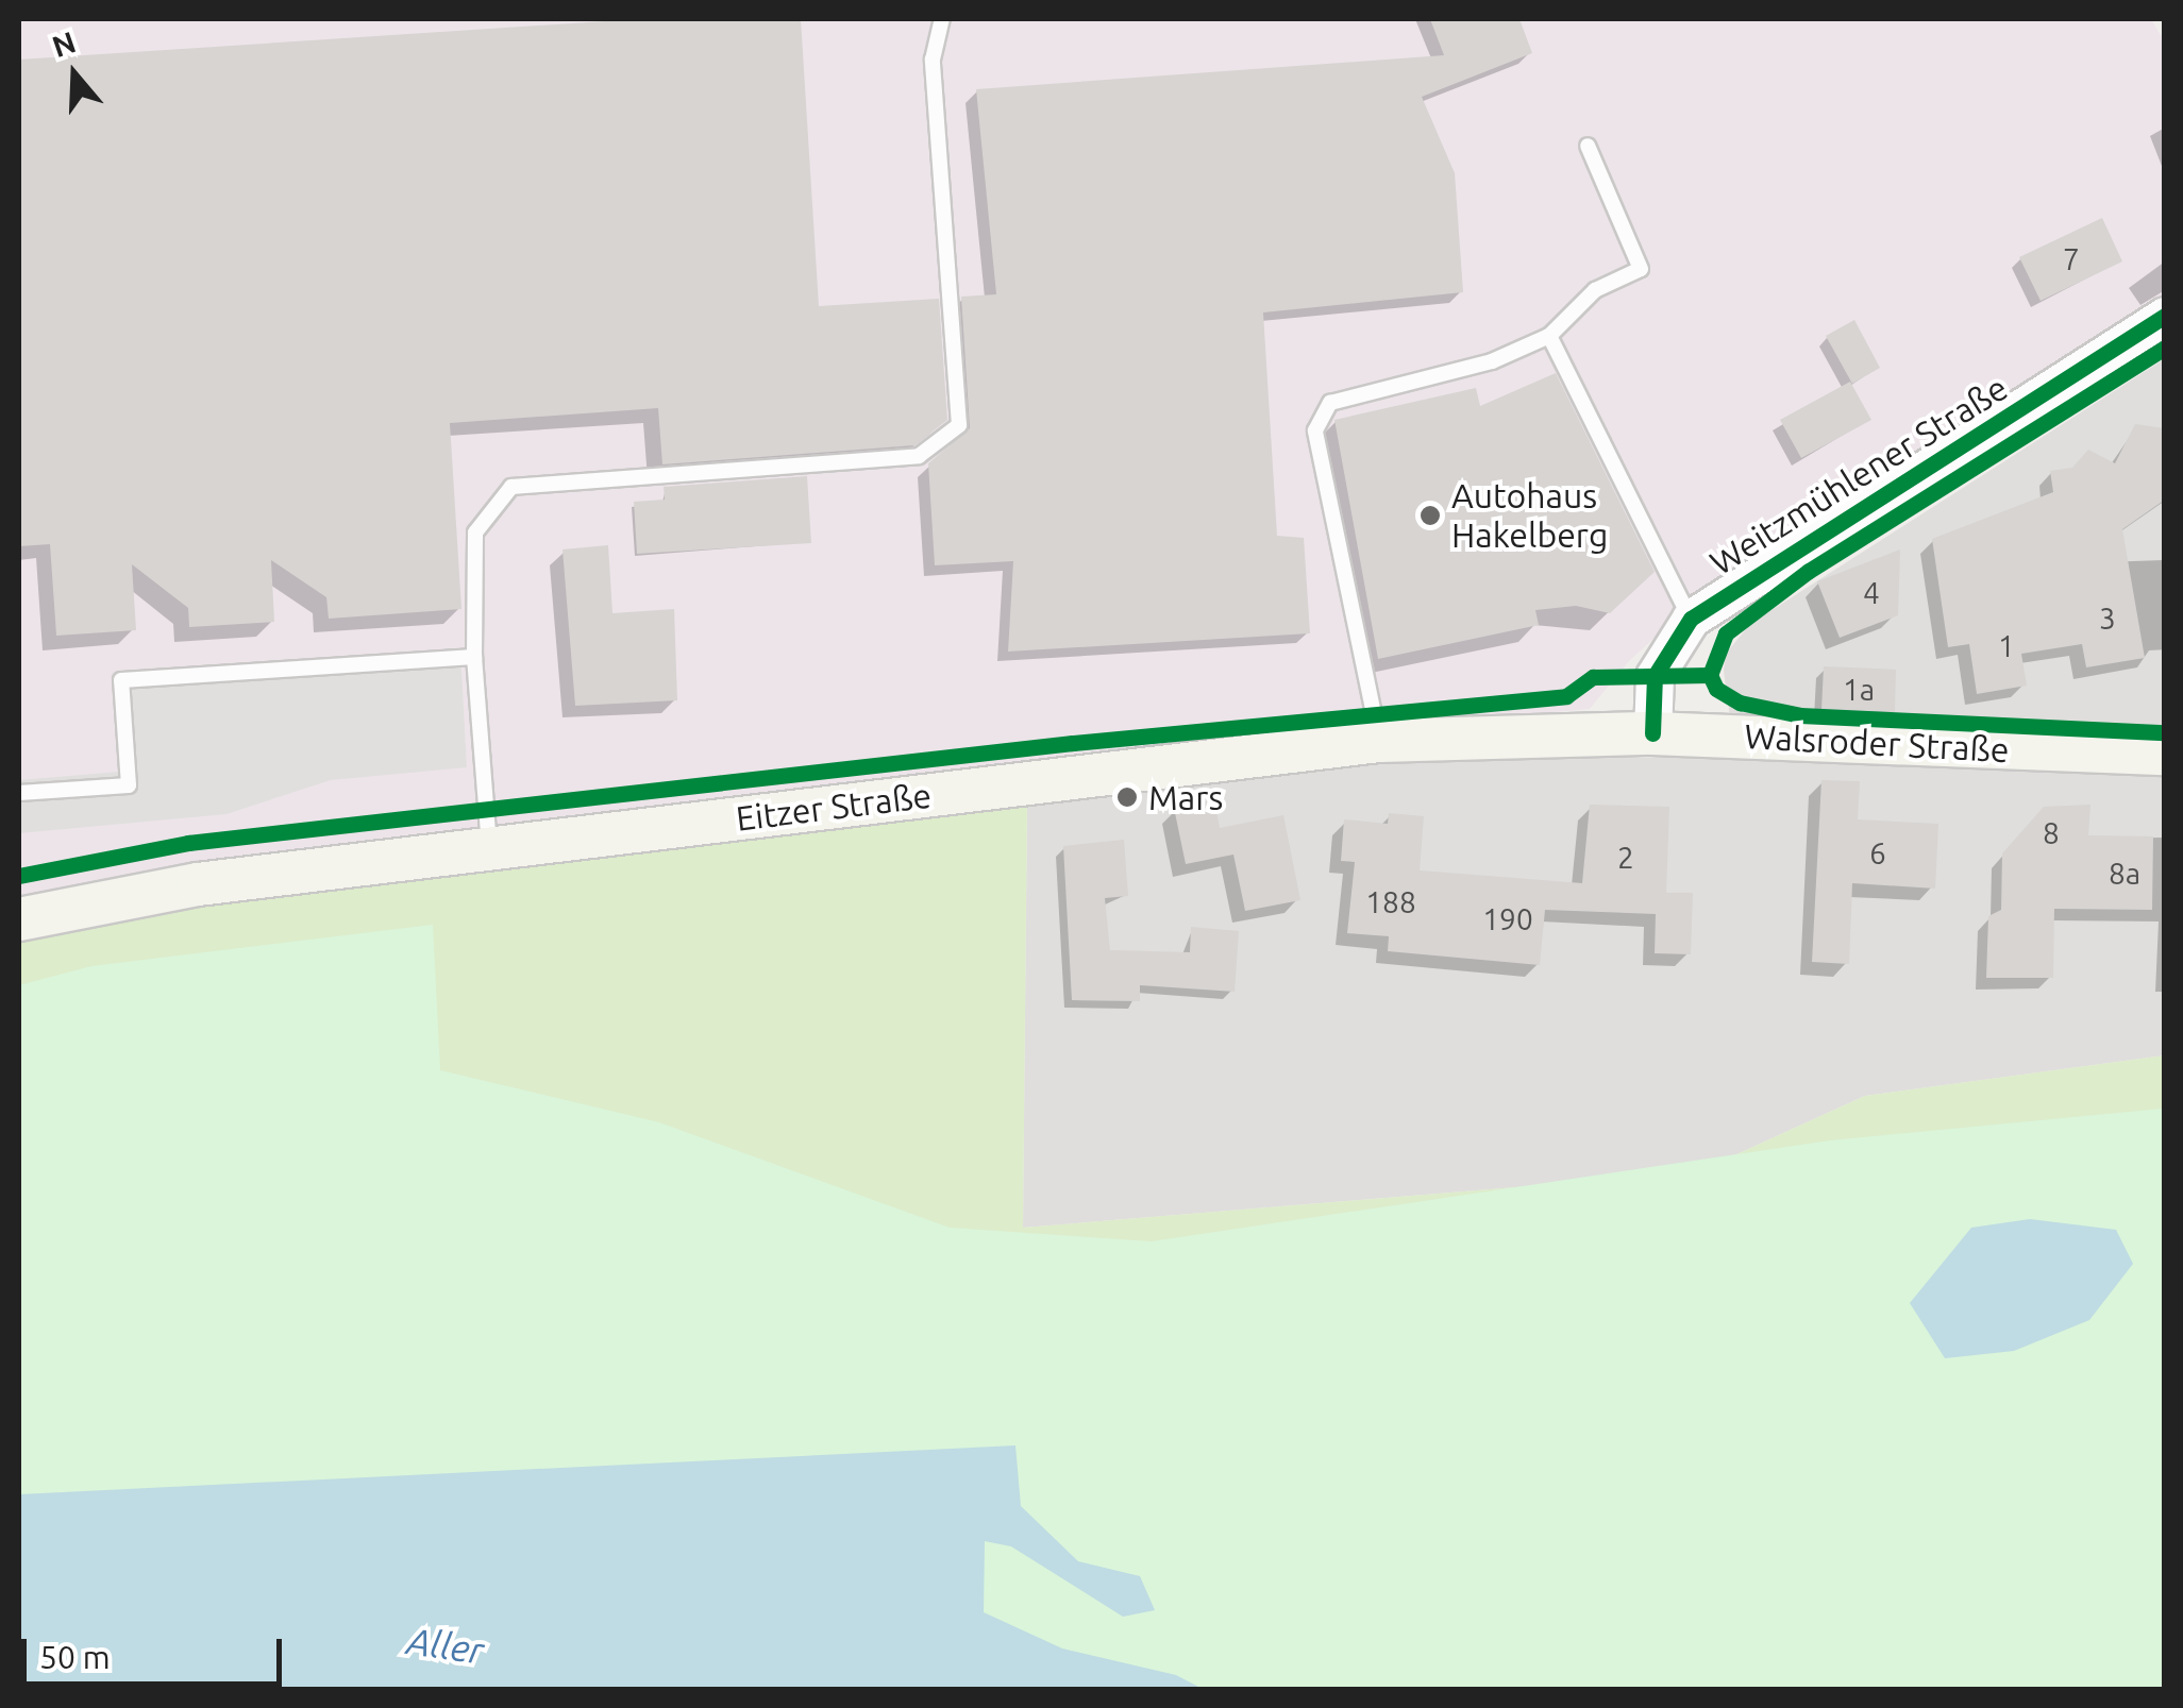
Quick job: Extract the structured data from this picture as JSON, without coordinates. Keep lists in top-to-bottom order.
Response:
{
  "streets": {
    "main road": ["Walsroder Straße", "Eitzer Straße"],
    "street": ["Weitzmühlener Straße"]
  },
  "crossings": [
    ["Weitzmühlener Straße", "Walsroder Straße"],
    ["Weitzmühlener Straße", "Eitzer Straße"],
    ["Walsroder Straße", "Eitzer Straße"]
  ],
  "water": ["Aller"],
  "places": ["Autohaus Hakelberg", "Mars"],
  "house_numbers": [
    "7",
    "4",
    "3",
    "1",
    "1a",
    "8",
    "6",
    "2",
    "8a",
    "188",
    "190"
  ],
  "scale_bar": "50 m",
  "north": "top"
}
